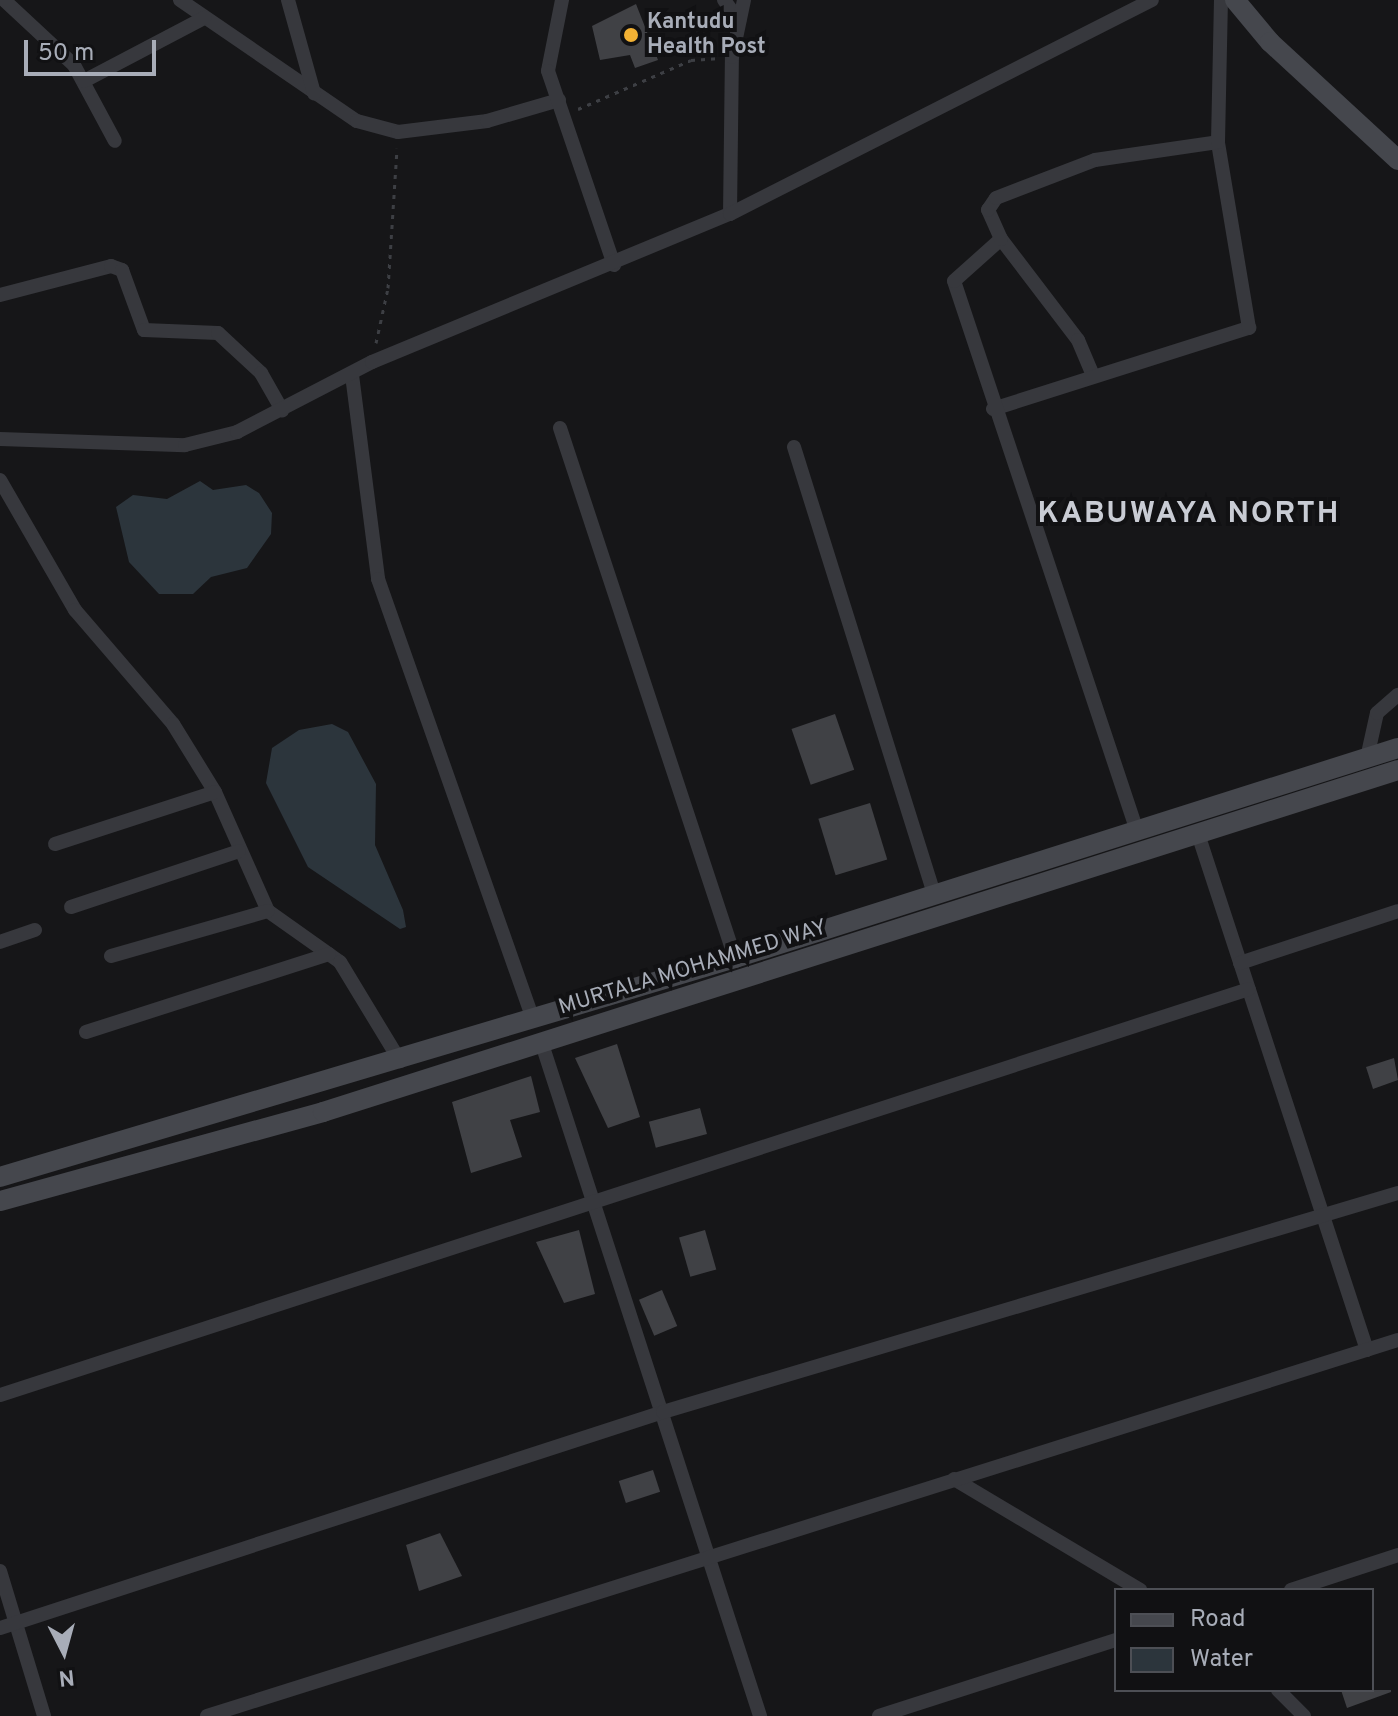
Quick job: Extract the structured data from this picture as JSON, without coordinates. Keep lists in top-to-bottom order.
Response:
{
  "streets": {
    "main road": ["MURTALA MOHAMMED WAY"]
  },
  "districts": ["KABUWAYA NORTH"],
  "places": ["Kantudu Health Post"],
  "legend": ["Road", "Water"],
  "scale_bar": "50 m",
  "north": "bottom"
}
